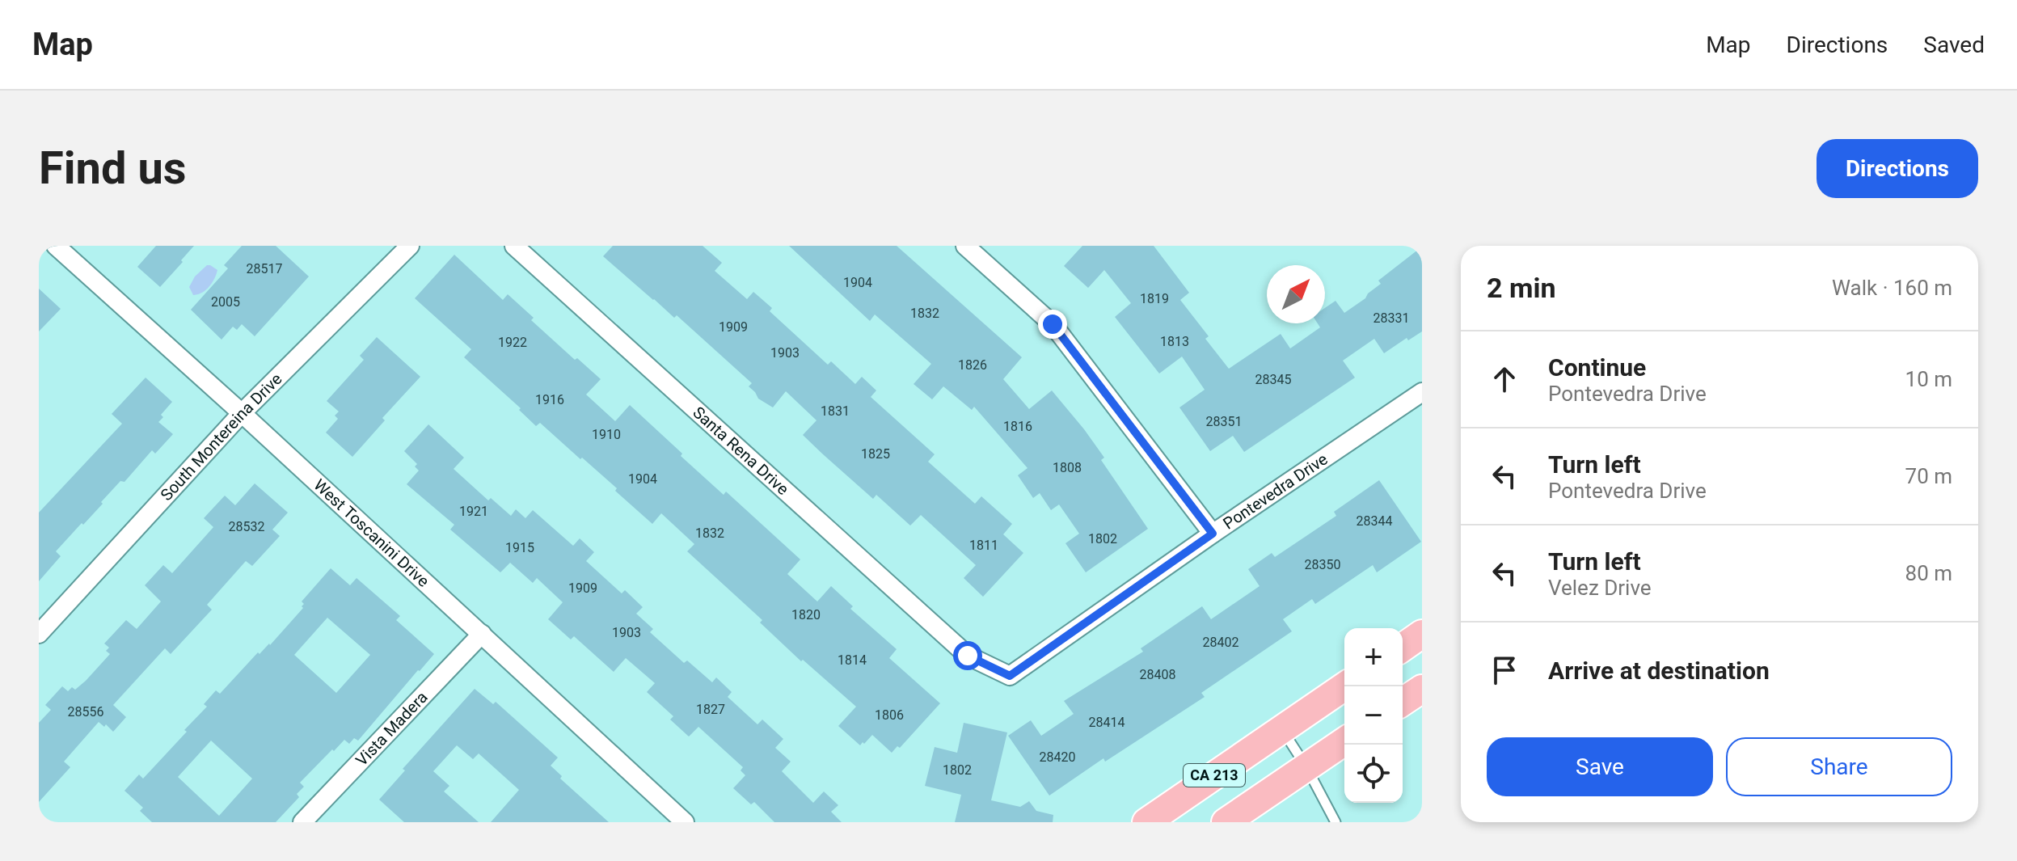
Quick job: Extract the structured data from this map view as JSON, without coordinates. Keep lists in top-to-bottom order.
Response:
{
  "streets": {
    "main road": ["CA 213"],
    "street": [
      "South Montereina Drive",
      "Santa Rena Drive",
      "Pontevedra Drive",
      "West Toscanini Drive",
      "Vista Madera"
    ]
  },
  "crossings": [
    ["South Montereina Drive", "West Toscanini Drive"],
    ["Santa Rena Drive", "Pontevedra Drive"],
    ["West Toscanini Drive", "Vista Madera"]
  ],
  "house_numbers": [
    "28517",
    "1904",
    "1819",
    "2005",
    "1832",
    "28331",
    "1909",
    "1813",
    "1922",
    "1903",
    "1826",
    "28345",
    "1916",
    "1831",
    "28351",
    "1816",
    "1910",
    "1825",
    "1808",
    "1904",
    "1921",
    "28344",
    "28532",
    "1832",
    "1802",
    "1811",
    "1915",
    "28350",
    "1909",
    "1820",
    "1903",
    "28402",
    "1814",
    "28408",
    "1827",
    "28556",
    "1806",
    "28414",
    "28420",
    "1802"
  ],
  "north": "top right",
  "page": {
    "header": "Map",
    "nav": ["Map", "Directions", "Saved"],
    "buttons": [
      "Directions",
      ["Save", "Share"]
    ],
    "title": "Find us",
    "heading": ["2 min", "Walk · 160 m"],
    "list": [
      ["Continue", "Pontevedra Drive", "10 m"],
      ["Turn left", "Pontevedra Drive", "70 m"],
      ["Turn left", "Velez Drive", "80 m"],
      "Arrive at destination"
    ],
    "map_buttons": ["+", "−"]
  }
}
